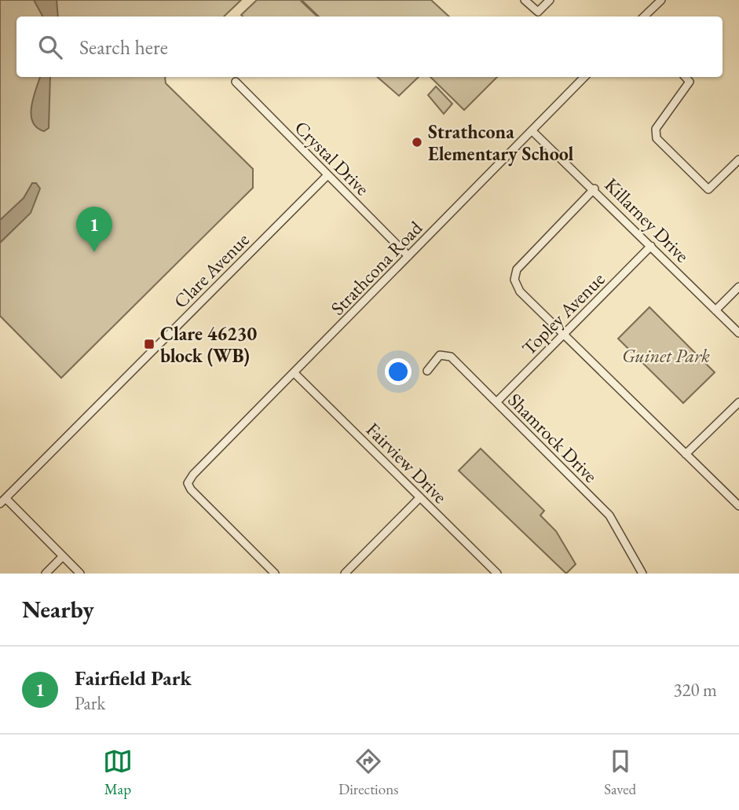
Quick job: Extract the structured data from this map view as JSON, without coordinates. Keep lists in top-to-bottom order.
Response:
{
  "streets": {
    "street": [
      "Crystal Drive",
      "Killarney Drive",
      "Strathcona Road",
      "Clare Avenue",
      "Topley Avenue",
      "Shamrock Drive",
      "Fairview Drive"
    ]
  },
  "crossings": [
    ["Crystal Drive", "Strathcona Road"],
    ["Crystal Drive", "Clare Avenue"],
    ["Killarney Drive", "Strathcona Road"],
    ["Killarney Drive", "Topley Avenue"],
    ["Strathcona Road", "Fairview Drive"],
    ["Topley Avenue", "Shamrock Drive"]
  ],
  "parks": ["Guinet Park"],
  "places": {
    "other": ["Strathcona Elementary School"],
    "transit": ["Clare 46230 block (WB)"]
  },
  "page": {
    "search": "Search here",
    "pins": "1",
    "heading": "Nearby",
    "list": [
      {
        "mark": "1",
        "name": "Fairfield Park",
        "note": "Park",
        "value": "320 m"
      }
    ],
    "nav": ["Map", "Directions", "Saved"]
  }
}
